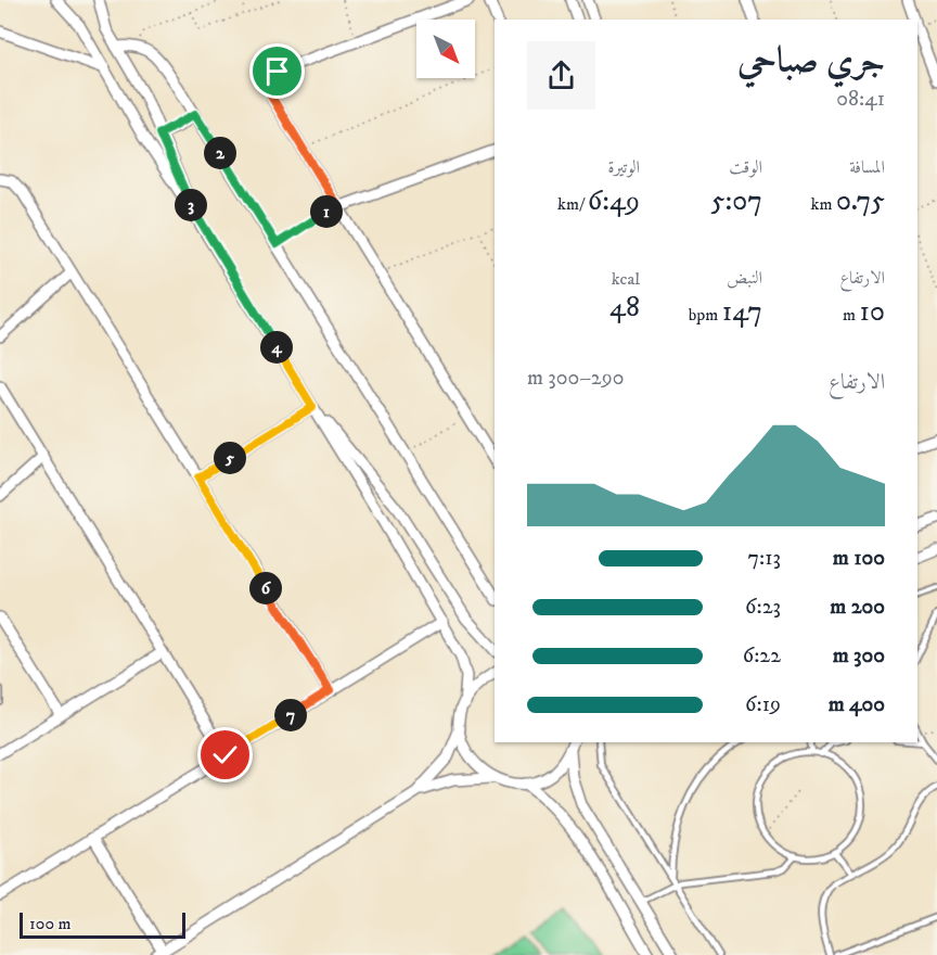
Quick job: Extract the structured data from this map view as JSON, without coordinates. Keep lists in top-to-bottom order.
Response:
{
  "scale_bar": "100 m",
  "north": "bottom right",
  "page": {
    "heading": ["جري صباحي", "08:41"],
    "stats": [
      ["المسافة", "0.75 km"],
      ["الوقت", "5:07"],
      ["الوتيرة", "6:49 /km"],
      ["الارتفاع", "10 m"],
      ["النبض", "147 bpm"],
      ["kcal", "48"]
    ],
    "pins": [
      "2",
      "3",
      "1",
      "4",
      "5",
      "6",
      "7"
    ],
    "chart": ["الارتفاع", "290–300 m"],
    "list": [
      {
        "name": "100 m",
        "note": "7:13"
      },
      {
        "name": "200 m",
        "note": "6:23"
      },
      {
        "name": "300 m",
        "note": "6:22"
      },
      {
        "name": "400 m",
        "note": "6:19"
      }
    ],
    "scale": "100 m"
  }
}
